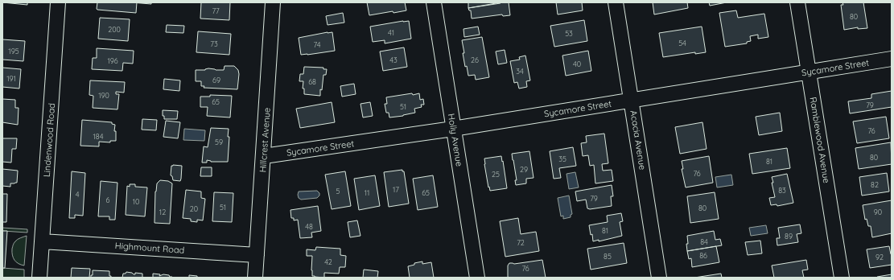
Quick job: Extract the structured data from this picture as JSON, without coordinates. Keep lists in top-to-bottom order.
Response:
{
  "streets": {
    "street": [
      "Sycamore Street",
      "Lindenwood Road",
      "Hillcrest Avenue",
      "Holly Avenue",
      "Acacia Avenue",
      "Ramblewood Avenue",
      "Highmount Road"
    ]
  },
  "crossings": [
    ["Sycamore Street", "Hillcrest Avenue"],
    ["Sycamore Street", "Holly Avenue"],
    ["Sycamore Street", "Acacia Avenue"],
    ["Sycamore Street", "Ramblewood Avenue"],
    ["Lindenwood Road", "Highmount Road"],
    ["Hillcrest Avenue", "Highmount Road"]
  ],
  "house_numbers": [
    "77",
    "80",
    "200",
    "41",
    "53",
    "54",
    "73",
    "74",
    "195",
    "43",
    "26",
    "196",
    "40",
    "34",
    "191",
    "69",
    "68",
    "190",
    "65",
    "79",
    "51",
    "76",
    "184",
    "59",
    "80",
    "35",
    "81",
    "29",
    "76",
    "25",
    "82",
    "17",
    "83",
    "5",
    "11",
    "65",
    "4",
    "79",
    "6",
    "10",
    "51",
    "80",
    "20",
    "12",
    "90",
    "48",
    "81",
    "89",
    "84",
    "72",
    "86",
    "85",
    "92",
    "42",
    "76"
  ]
}
